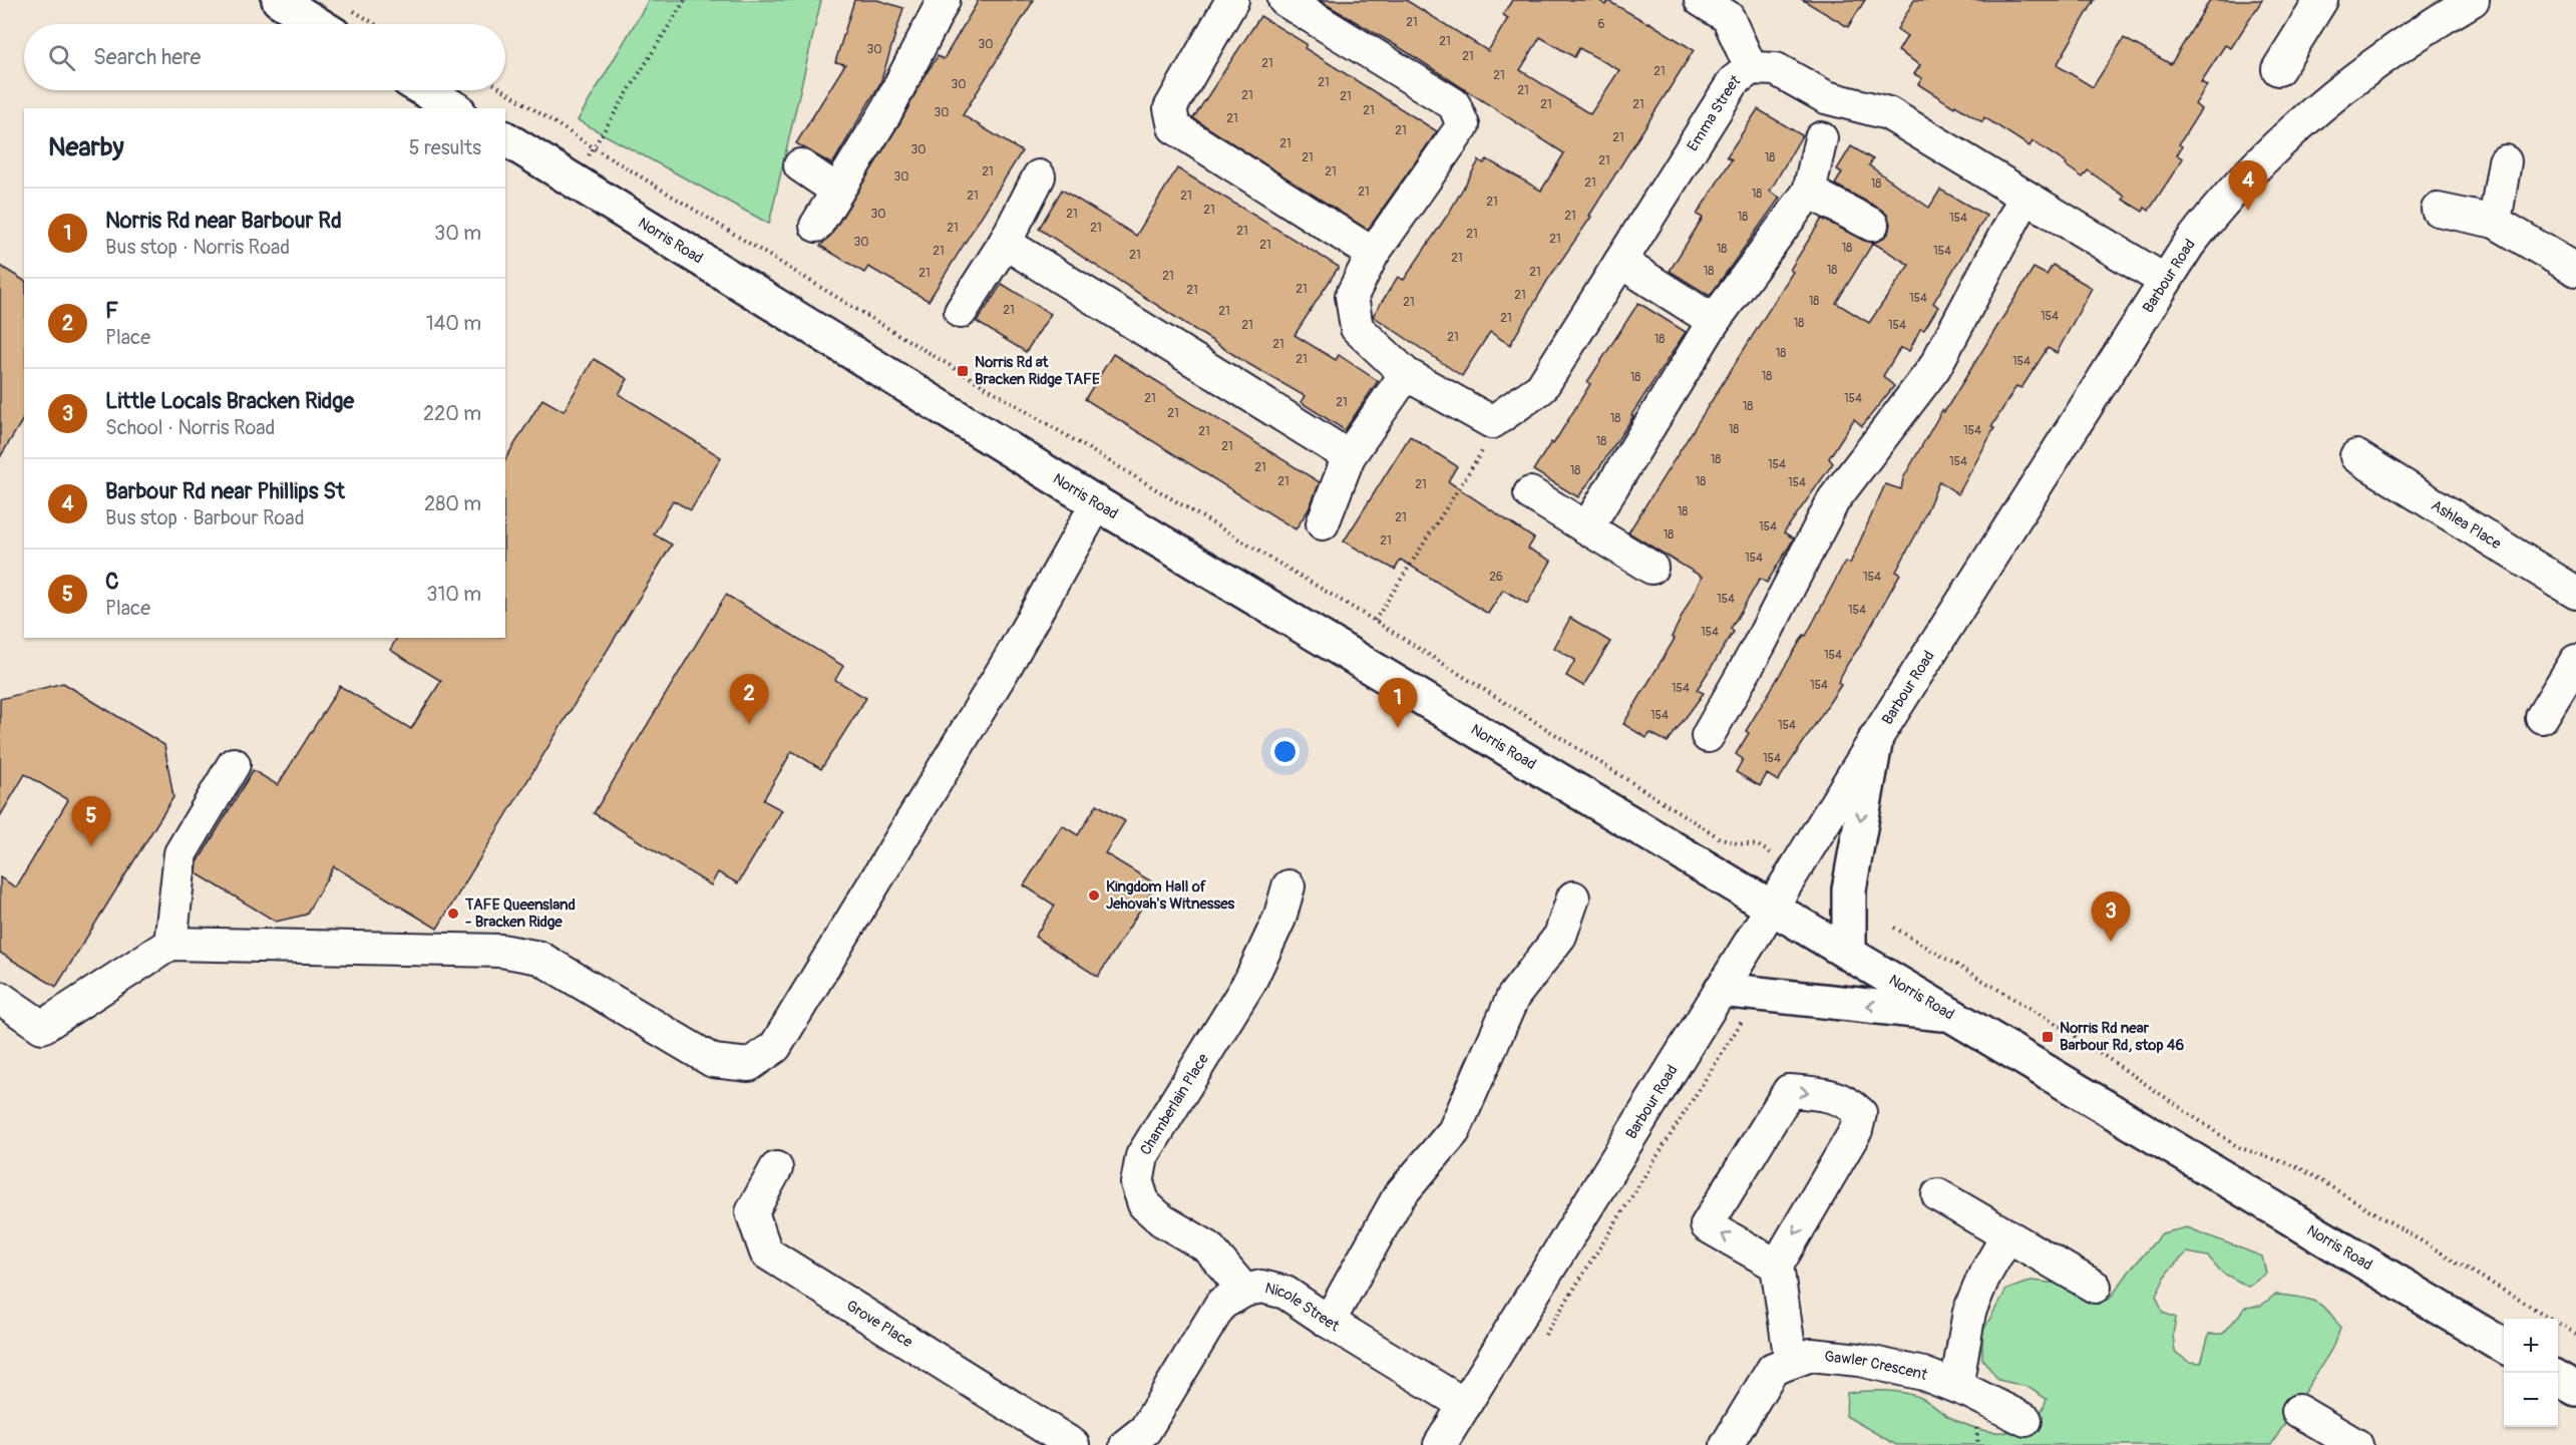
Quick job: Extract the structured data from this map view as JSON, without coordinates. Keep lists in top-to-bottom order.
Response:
{
  "streets": {
    "main road": ["Norris Road"],
    "street": [
      "Emma Street",
      "Barbour Road",
      "Ashlea Place",
      "Chamberlain Place",
      "Nicole Street",
      "Grove Place",
      "Gawler Crescent"
    ]
  },
  "crossings": [
    ["Emma Street", "Barbour Road"],
    ["Norris Road", "Barbour Road"],
    ["Barbour Road", "Nicole Street"],
    ["Chamberlain Place", "Nicole Street"]
  ],
  "places": {
    "transit": ["Norris Rd at Bracken Ridge TAFE", "Norris Rd near Barbour Rd, stop 46"],
    "other": ["Kingdom Hall of Jehovah's Witnesses", "TAFE Queensland - Bracken Ridge"]
  },
  "house_numbers": [
    "21",
    "6",
    "21",
    "30",
    "30",
    "21",
    "21",
    "21",
    "21",
    "21",
    "30",
    "21",
    "21",
    "21",
    "21",
    "21",
    "21",
    "30",
    "21",
    "21",
    "21",
    "21",
    "30",
    "21",
    "18",
    "21",
    "21",
    "21",
    "30",
    "21",
    "18",
    "21",
    "18",
    "21",
    "21",
    "21",
    "21",
    "30",
    "21",
    "21",
    "18",
    "154",
    "21",
    "21",
    "21",
    "21",
    "21",
    "30",
    "21",
    "18",
    "18",
    "21",
    "154",
    "21",
    "21",
    "18",
    "18",
    "21",
    "21",
    "21",
    "21",
    "21",
    "21",
    "154",
    "18",
    "21",
    "21",
    "21",
    "154",
    "21",
    "18",
    "21",
    "154",
    "21",
    "18",
    "21",
    "18",
    "21",
    "154",
    "18",
    "18",
    "21",
    "154",
    "21",
    "18",
    "21",
    "18",
    "18",
    "154",
    "21",
    "18",
    "21",
    "18",
    "154",
    "154",
    "21",
    "18",
    "21",
    "18",
    "154",
    "21",
    "18",
    "21",
    "154",
    "18",
    "21",
    "154",
    "26",
    "154",
    "154",
    "154",
    "154",
    "154",
    "154",
    "154",
    "154",
    "154",
    "154"
  ],
  "page": {
    "search": "Search here",
    "heading": ["Nearby", "5 results"],
    "pins": [
      "4",
      "2",
      "1",
      "5",
      "3"
    ],
    "list": [
      {
        "mark": "1",
        "name": "Norris Rd near Barbour Rd",
        "note": "Bus stop · Norris Road",
        "value": "30 m"
      },
      {
        "mark": "2",
        "name": "F",
        "note": "Place",
        "value": "140 m"
      },
      {
        "mark": "3",
        "name": "Little Locals Bracken Ridge",
        "note": "School · Norris Road",
        "value": "220 m"
      },
      {
        "mark": "4",
        "name": "Barbour Rd near Phillips St",
        "note": "Bus stop · Barbour Road",
        "value": "280 m"
      },
      {
        "mark": "5",
        "name": "C",
        "note": "Place",
        "value": "310 m"
      }
    ],
    "map_buttons": ["+", "−"]
  }
}
